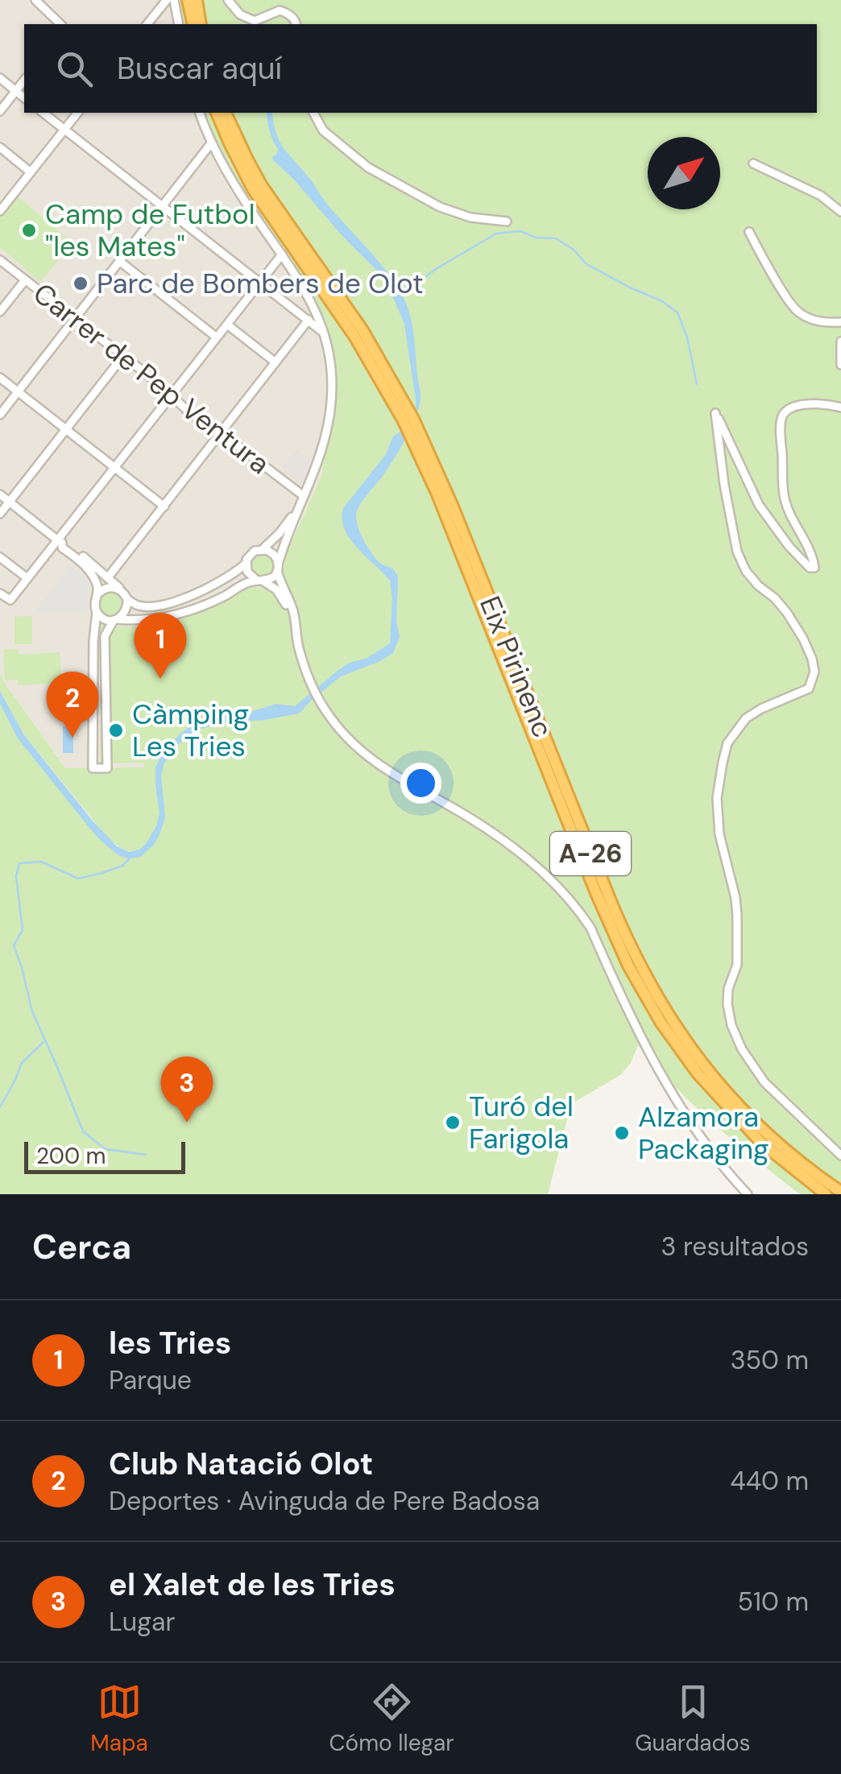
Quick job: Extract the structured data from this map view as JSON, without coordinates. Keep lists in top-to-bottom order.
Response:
{
  "streets": {
    "highway": ["Eix Pirinenc", "A-26"],
    "street": ["Carrer de Pep Ventura"]
  },
  "places": [
    "Camp de Futbol \"les Mates\"",
    "Parc de Bombers de Olot",
    "Càmping Les Tries",
    "Turó del Farigola",
    "Alzamora Packaging"
  ],
  "scale_bar": "200 m",
  "north": "top right",
  "page": {
    "search": "Buscar aquí",
    "pins": ["1", "2", "3"],
    "scale": "200 m",
    "heading": ["Cerca", "3 resultados"],
    "list": [
      {
        "mark": "1",
        "name": "les Tries",
        "note": "Parque",
        "value": "350 m"
      },
      {
        "mark": "2",
        "name": "Club Natació Olot",
        "note": "Deportes · Avinguda de Pere Badosa",
        "value": "440 m"
      },
      {
        "mark": "3",
        "name": "el Xalet de les Tries",
        "note": "Lugar",
        "value": "510 m"
      }
    ],
    "nav": ["Mapa", "Cómo llegar", "Guardados"]
  }
}
